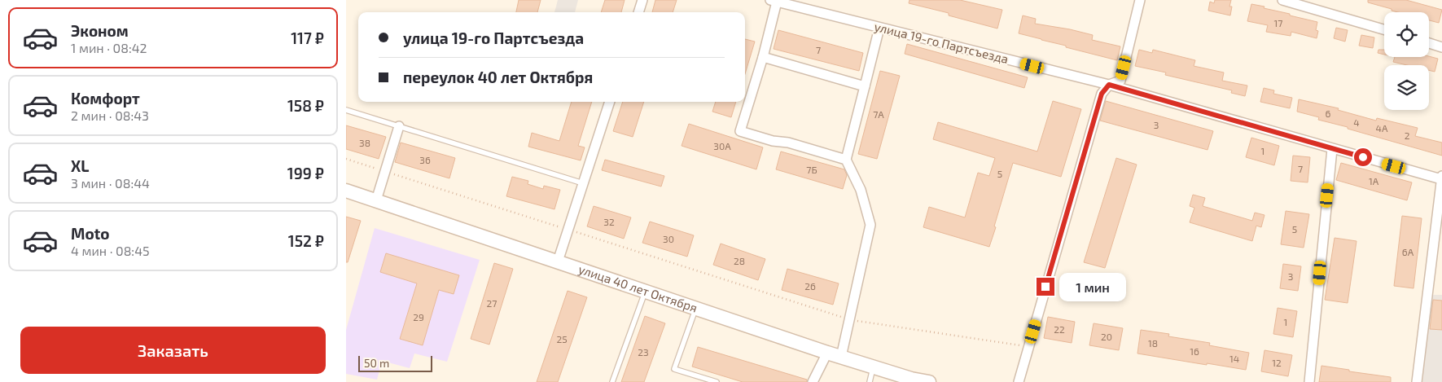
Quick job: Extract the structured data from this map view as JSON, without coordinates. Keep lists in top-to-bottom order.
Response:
{
  "streets": {
    "main road": ["улица 40 лет Октября"],
    "street": ["улица 19-го Партсъезда"]
  },
  "house_numbers": [
    "17",
    "7",
    "6",
    "7А",
    "4",
    "3",
    "4А",
    "2",
    "38",
    "30А",
    "1",
    "36",
    "7",
    "7Б",
    "5",
    "1А",
    "32",
    "5",
    "30",
    "6А",
    "28",
    "3",
    "26",
    "27",
    "29",
    "1",
    "22",
    "20",
    "25",
    "18",
    "16",
    "23",
    "14",
    "12"
  ],
  "scale_bar": "50 m",
  "page": {
    "list": [
      {
        "name": "Эконом",
        "note": "1 мин · 08:42",
        "value": "117 ₽"
      },
      {
        "name": "Комфорт",
        "note": "2 мин · 08:43",
        "value": "158 ₽"
      },
      {
        "name": "XL",
        "note": "3 мин · 08:44",
        "value": "199 ₽"
      },
      {
        "name": "Moto",
        "note": "4 мин · 08:45",
        "value": "152 ₽"
      }
    ],
    "banner": ["улица 19-го Партсъезда", "переулок 40 лет Октября"],
    "bubble": "1 мин",
    "buttons": "Заказать",
    "scale": "50 m"
  }
}
